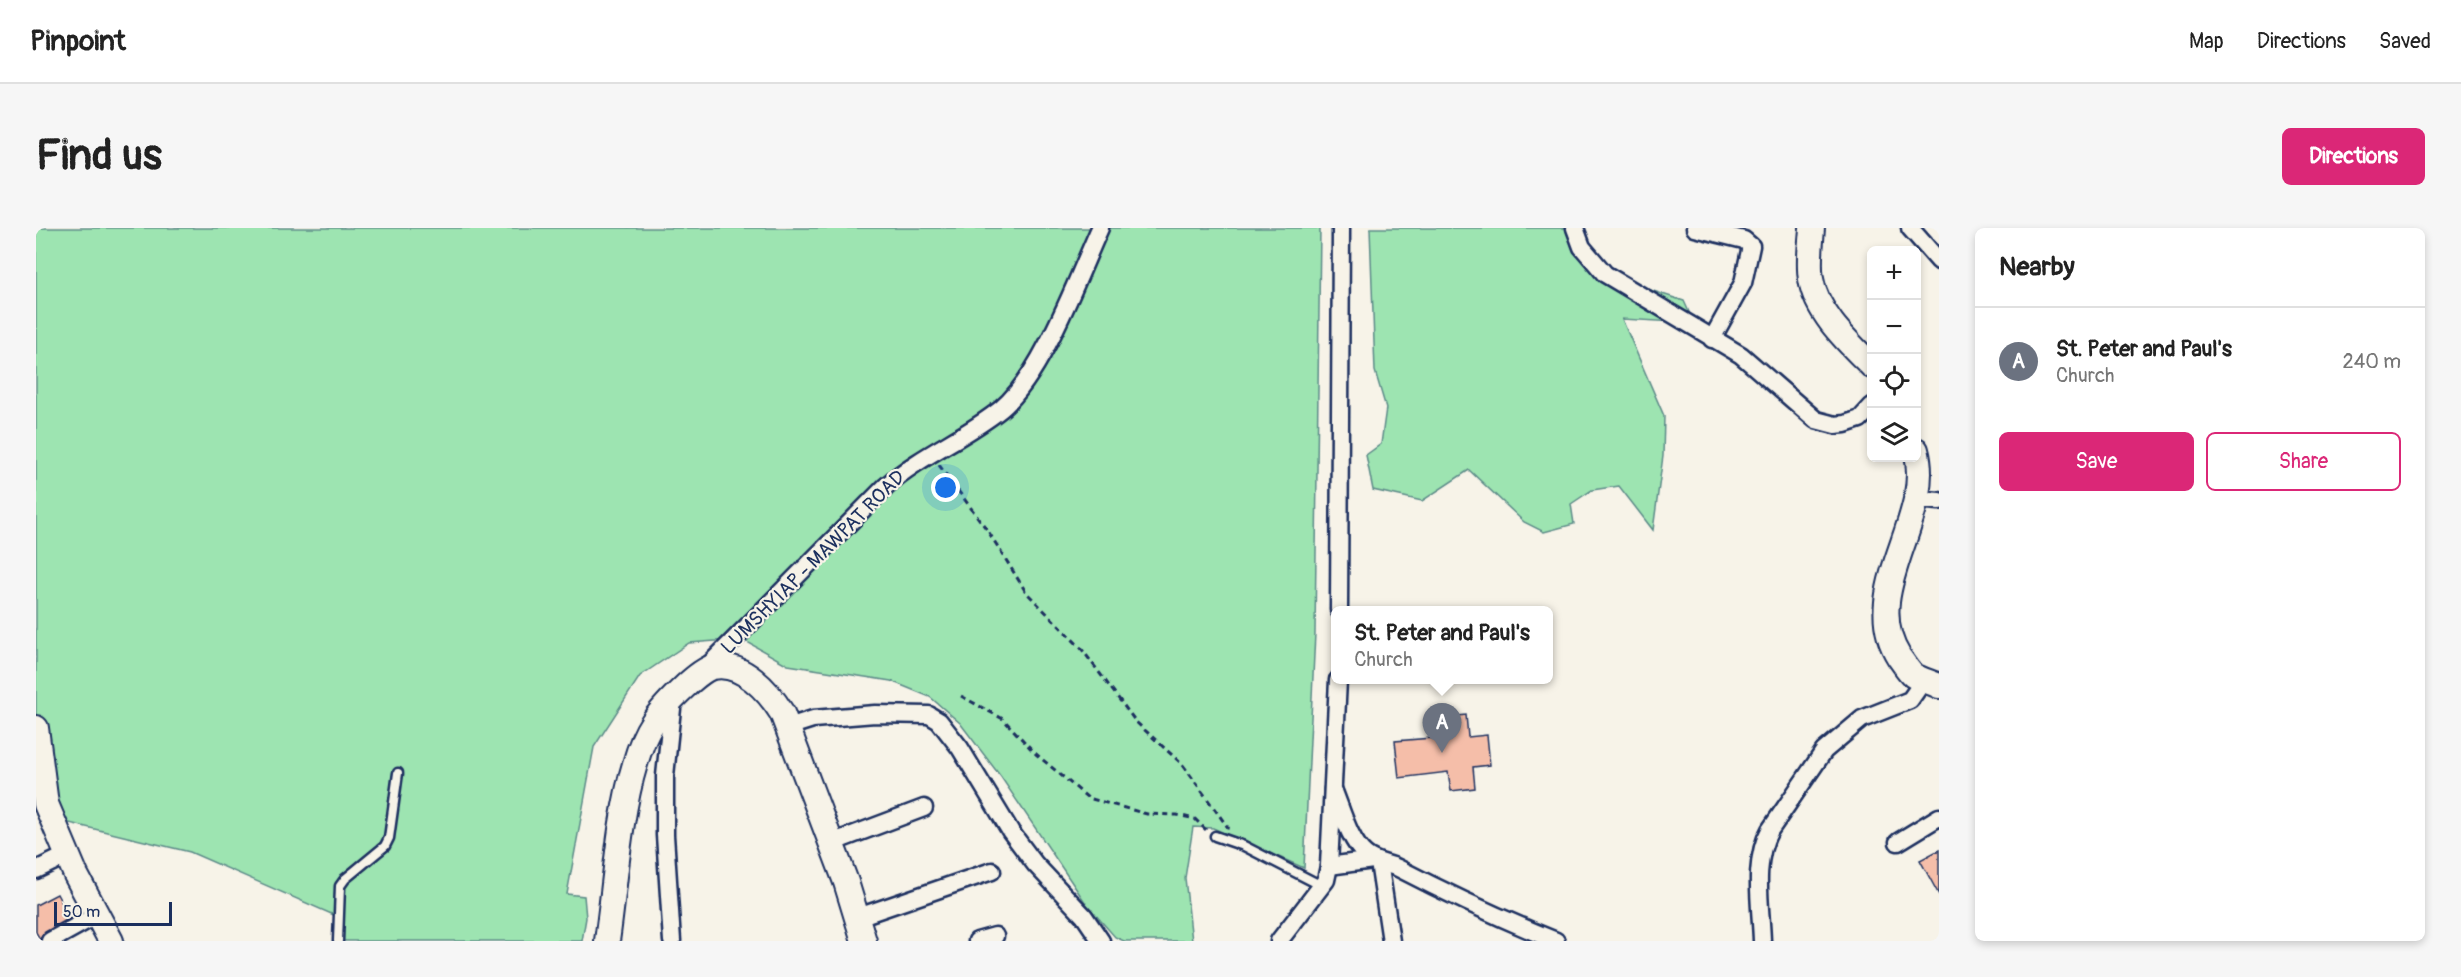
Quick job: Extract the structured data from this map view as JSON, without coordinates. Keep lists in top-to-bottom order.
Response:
{
  "streets": {
    "street": ["LUMSHYIAP - MAWPAT ROAD"]
  },
  "scale_bar": "50 m",
  "page": {
    "header": "Pinpoint",
    "nav": ["Map", "Directions", "Saved"],
    "buttons": [
      "Directions",
      ["Save", "Share"]
    ],
    "title": "Find us",
    "heading": "Nearby",
    "map_buttons": ["+", "−"],
    "list": [
      {
        "mark": "A",
        "name": "St. Peter and Paul's",
        "note": "Church",
        "value": "240 m"
      }
    ],
    "popup": ["St. Peter and Paul's", "Church"],
    "pins": "A",
    "scale": "50 m"
  }
}
